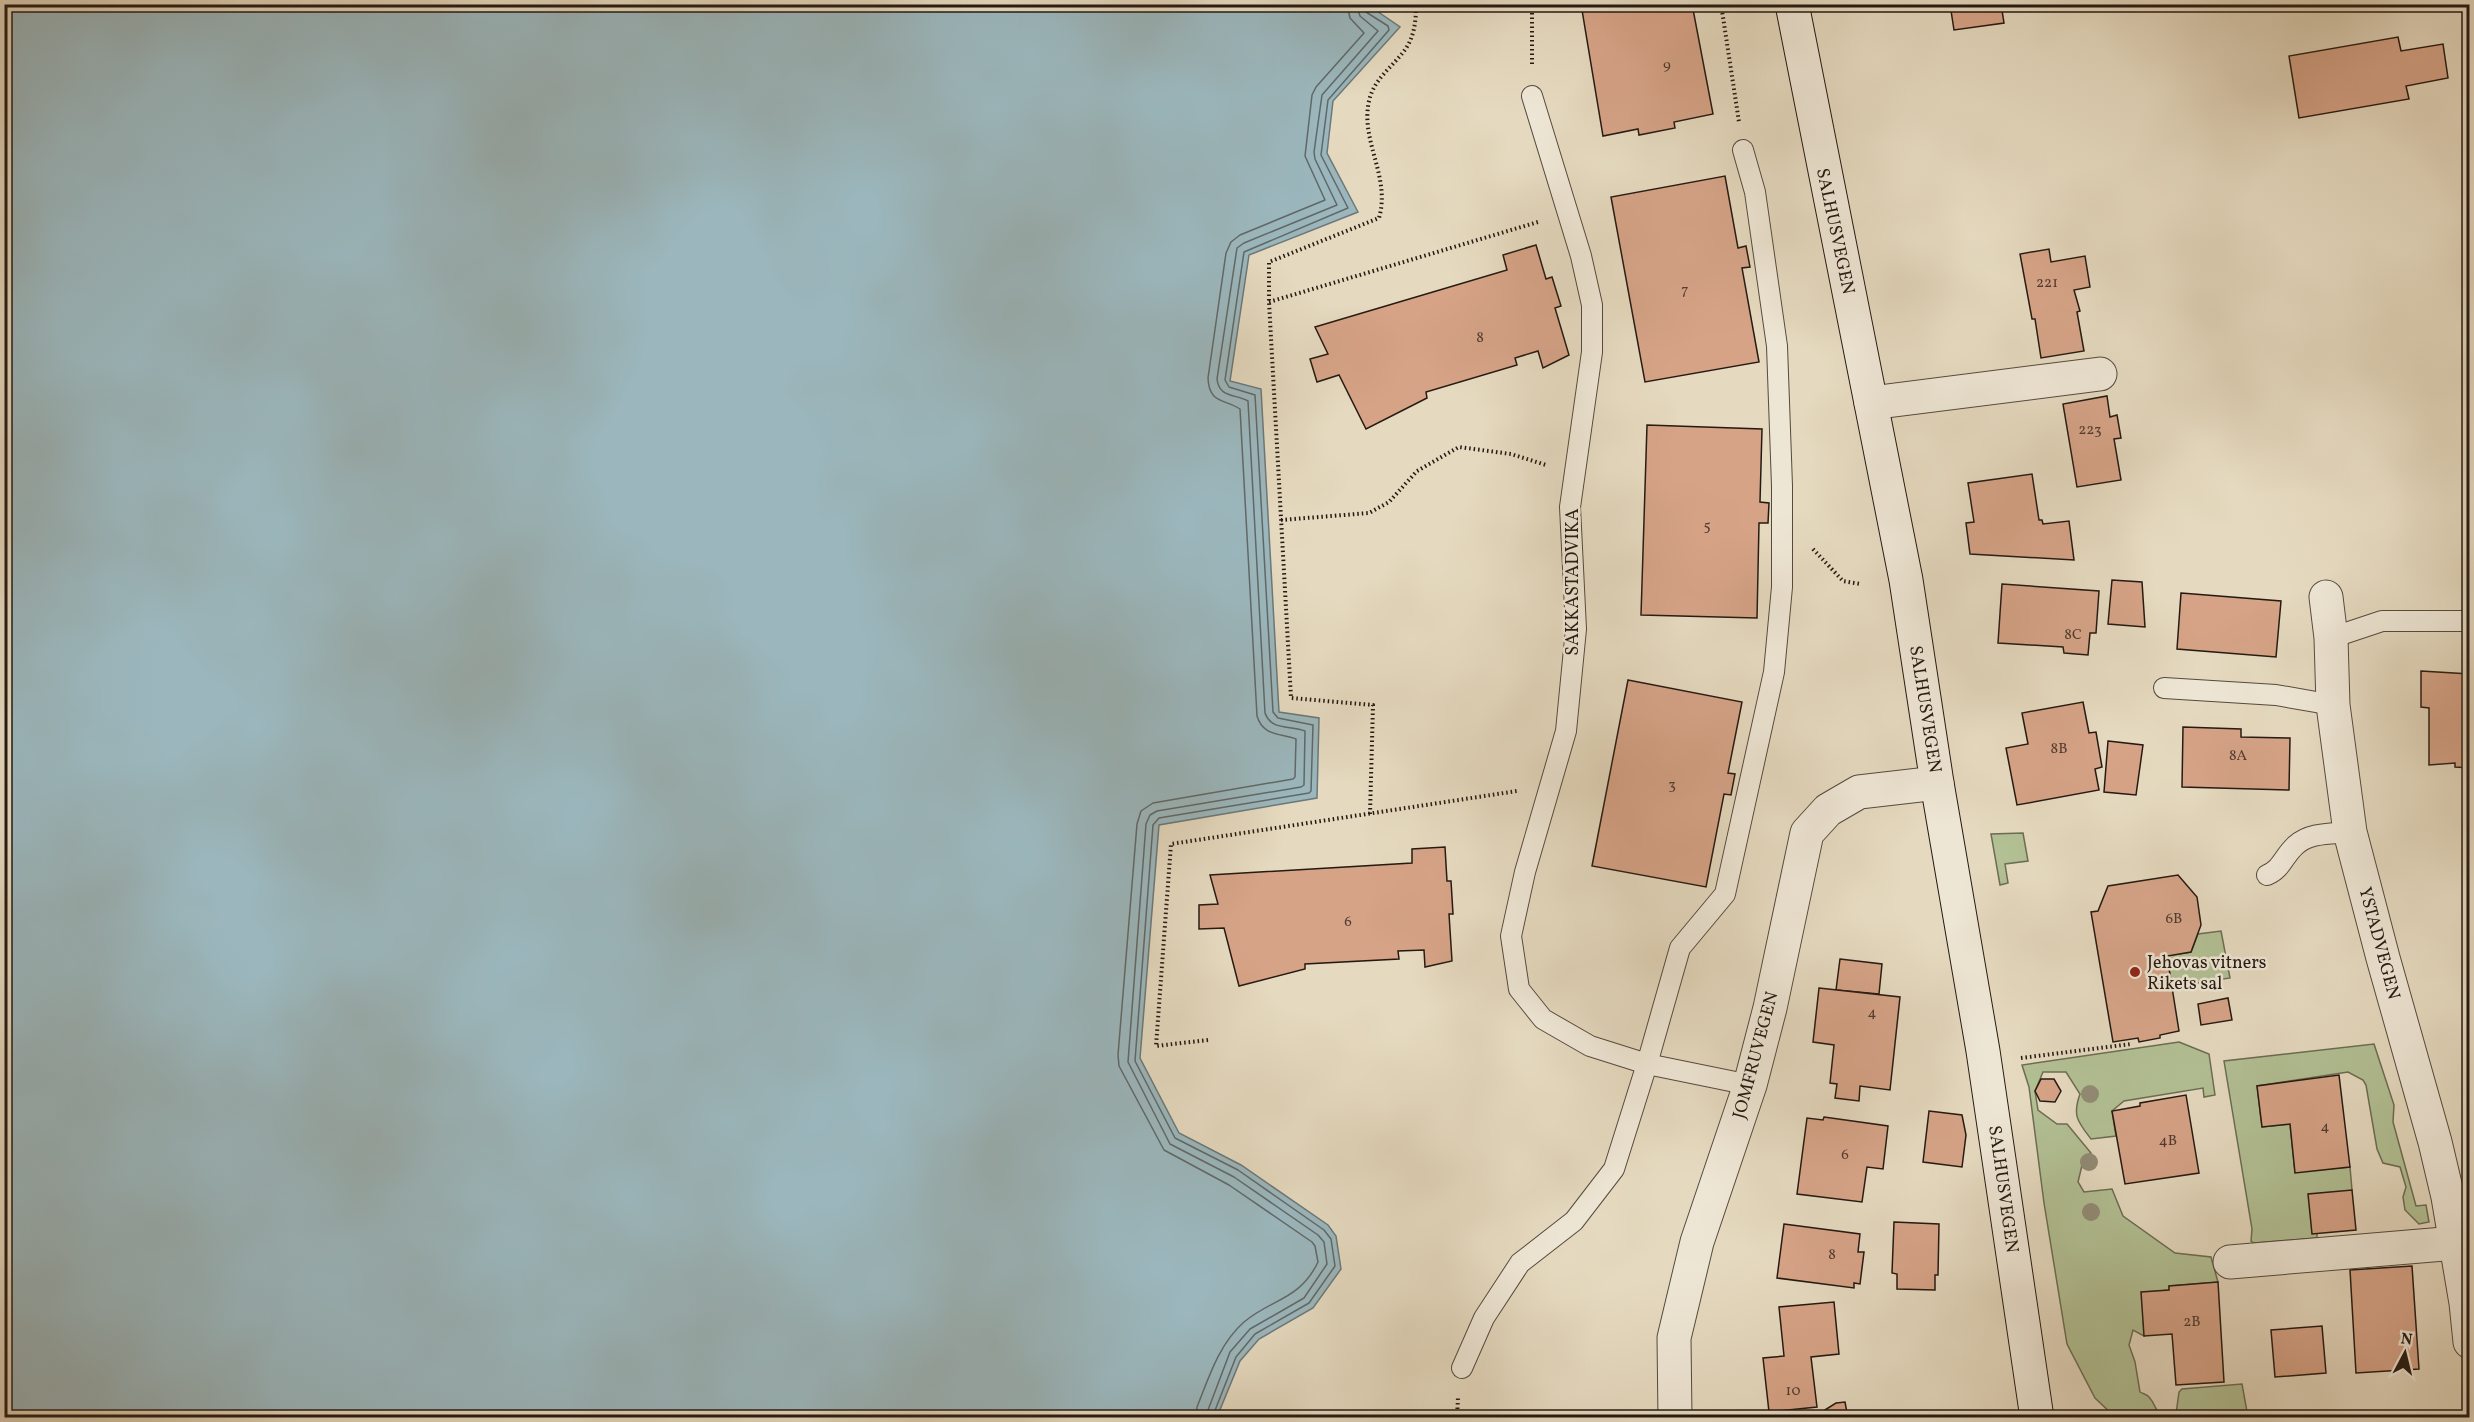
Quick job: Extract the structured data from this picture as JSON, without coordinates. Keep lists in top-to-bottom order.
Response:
{
  "streets": {
    "street": ["SALHUSVEGEN", "YSTADVEGEN", "JOMFRUVEGEN"],
    "lane": ["SAKKASTADVIKA"]
  },
  "crossings": [
    ["SALHUSVEGEN", "JOMFRUVEGEN"],
    ["SAKKASTADVIKA", "JOMFRUVEGEN"]
  ],
  "places": ["Jehovas vitners Rikets sal"],
  "house_numbers": [
    "9",
    "221",
    "7",
    "8",
    "223",
    "5",
    "8C",
    "8B",
    "8A",
    "3",
    "6B",
    "6",
    "4",
    "4",
    "4B",
    "6",
    "8",
    "2B",
    "10"
  ],
  "north": "top"
}
